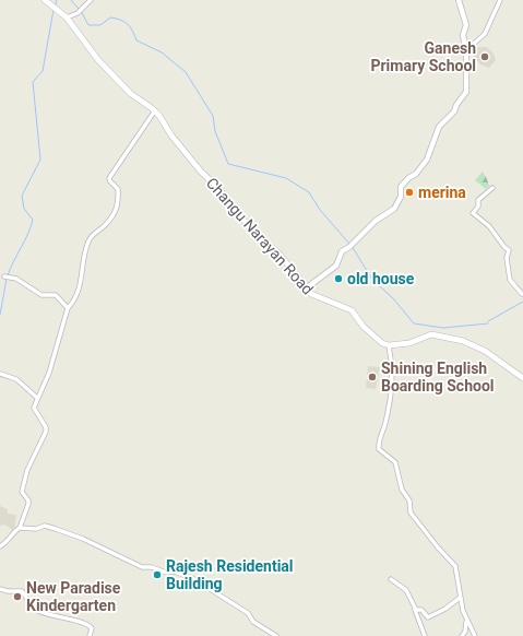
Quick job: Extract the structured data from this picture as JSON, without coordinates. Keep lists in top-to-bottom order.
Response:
{
  "streets": {
    "main road": ["Changu Narayan Road"]
  },
  "places": [
    "Ganesh Primary School",
    "merina",
    "old house",
    "Shining English Boarding School",
    "Rajesh Residential Building",
    "New Paradise Kindergarten"
  ]
}
